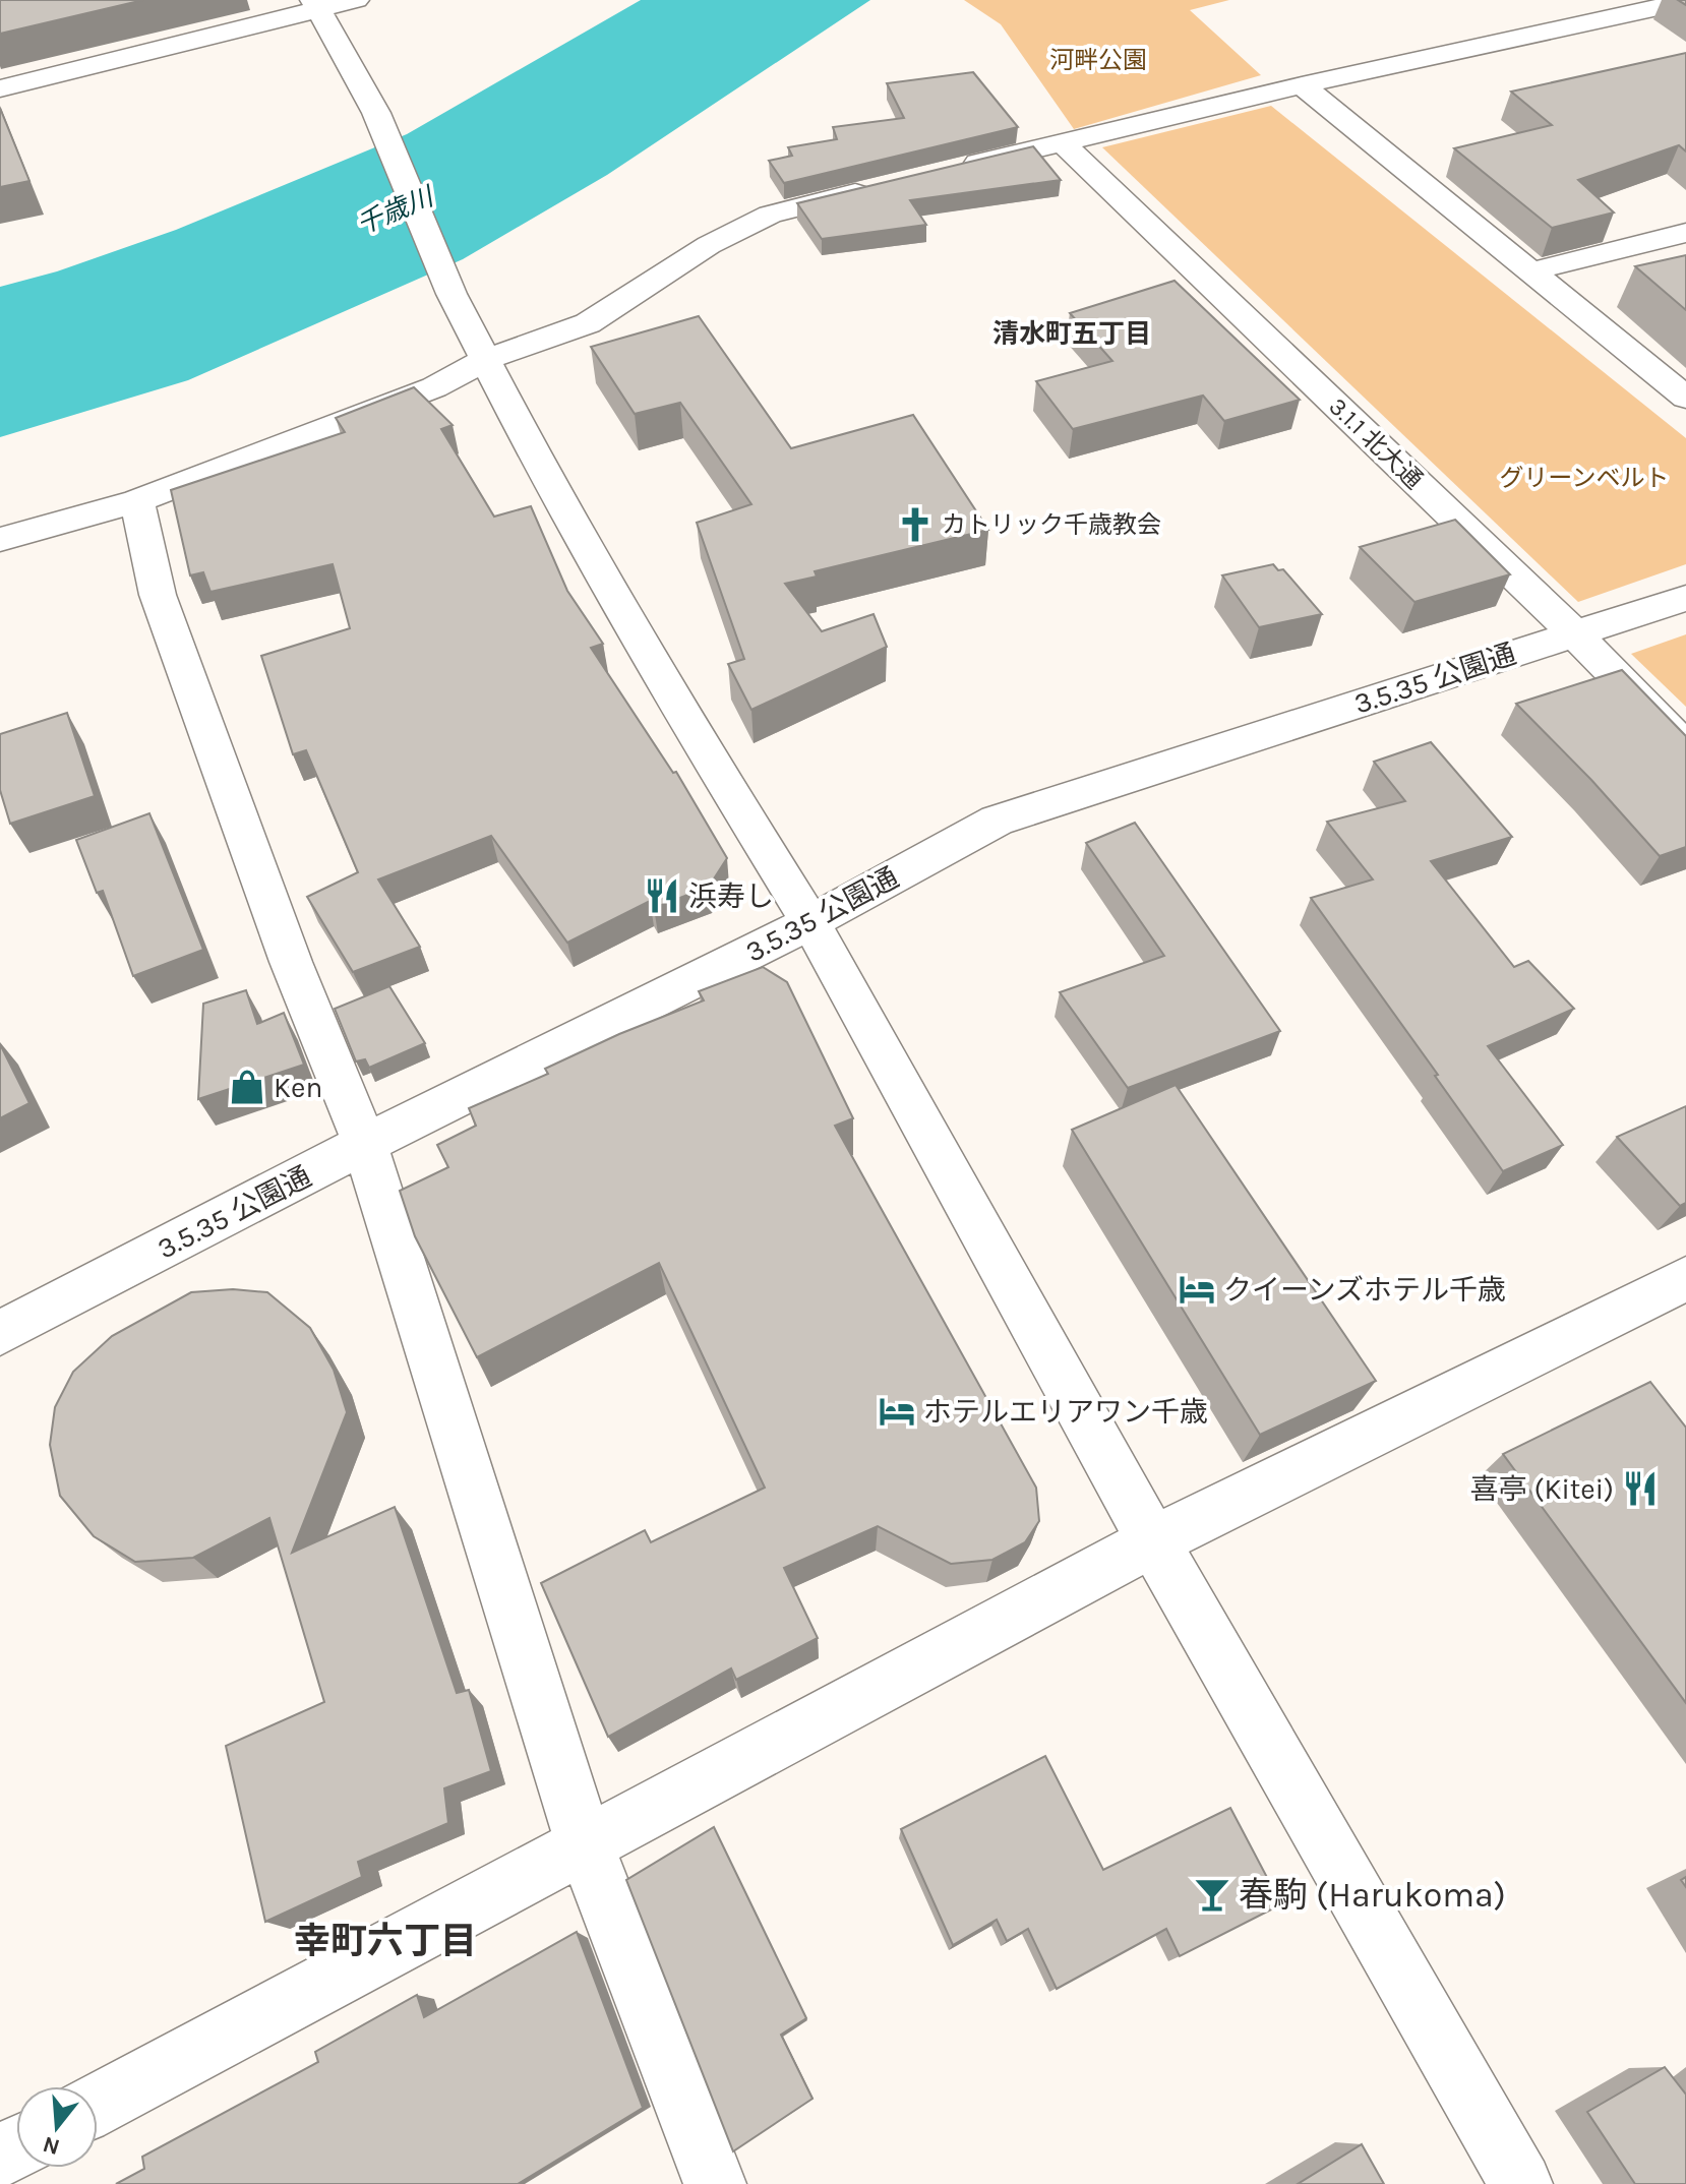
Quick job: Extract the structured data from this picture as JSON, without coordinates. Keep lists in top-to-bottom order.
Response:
{
  "streets": {
    "street": ["3.1.1 北大通", "3.5.35 公園通"]
  },
  "crossings": [
    ["3.1.1 北大通", "3.5.35 公園通"]
  ],
  "districts": ["清水町五丁目", "幸町六丁目"],
  "water": ["千歳川"],
  "parks": ["河畔公園", "グリーンベルト"],
  "places": {
    "church": ["カトリック千歳教会"],
    "restaurant": ["浜寿し", "喜亭 (Kitei)"],
    "shop": ["Ken"],
    "hotel": ["クイーンズホテル千歳", "ホテルエリアワン千歳"],
    "bar": ["春駒 (Harukoma)"]
  },
  "north": "bottom"
}
